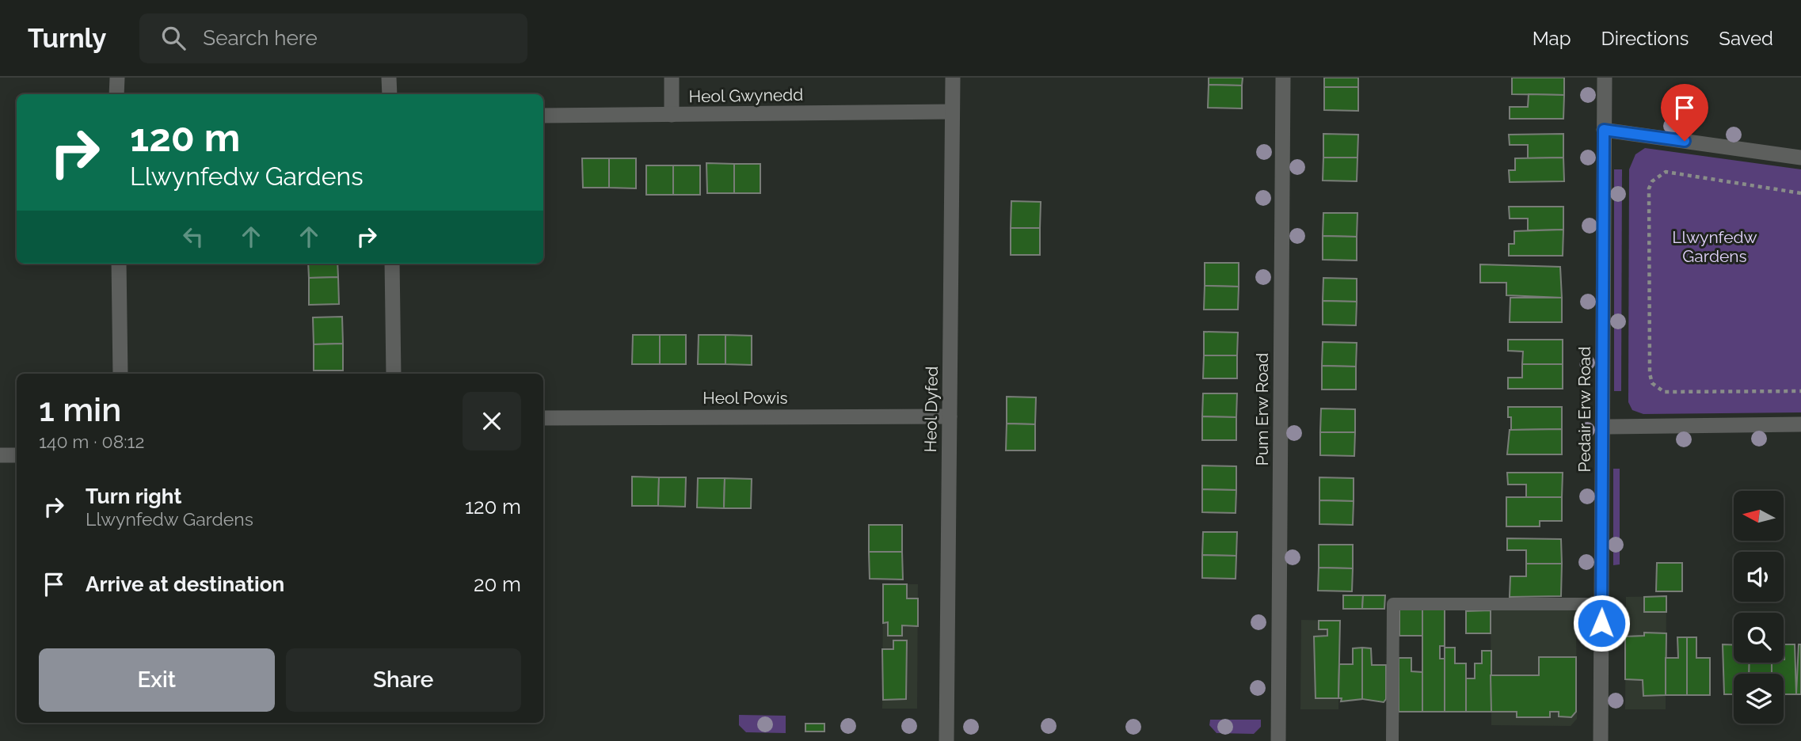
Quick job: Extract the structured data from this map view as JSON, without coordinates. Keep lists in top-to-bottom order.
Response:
{
  "streets": {
    "street": [
      "Heol Gwynedd",
      "Heol Powis",
      "Heol Dyfed",
      "Pum Erw Road",
      "Pedair Erw Road"
    ]
  },
  "crossings": [
    ["Heol Gwynedd", "Heol Dyfed"],
    ["Heol Powis", "Heol Dyfed"]
  ],
  "parks": ["Llwynfedw Gardens"],
  "north": "left",
  "page": {
    "header": "Turnly",
    "search": "Search here",
    "nav": ["Map", "Directions", "Saved"],
    "turn": ["120 m", "Llwynfedw Gardens"],
    "heading": ["1 min", "140 m · 08:12"],
    "list": [
      {
        "name": "Turn right",
        "note": "Llwynfedw Gardens",
        "value": "120 m"
      },
      {
        "name": "Arrive at destination",
        "value": "20 m"
      }
    ],
    "buttons": ["Exit", "Share"]
  }
}
